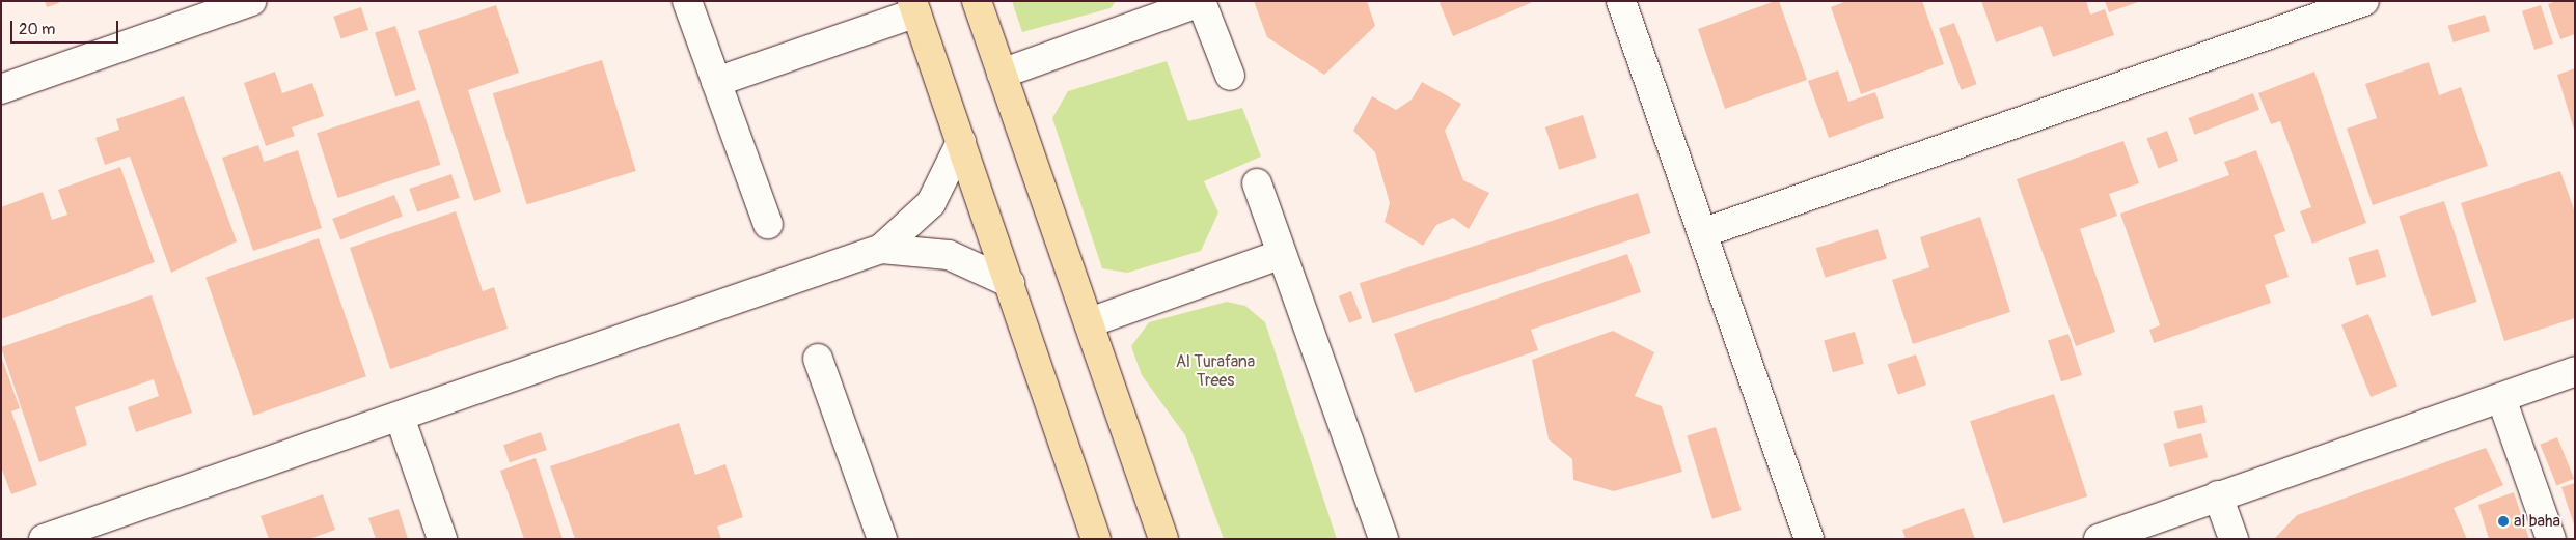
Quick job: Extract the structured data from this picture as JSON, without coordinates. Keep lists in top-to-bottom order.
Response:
{
  "parks": ["Al Turafana Trees"],
  "places": ["al baha"],
  "scale_bar": "20 m"
}
